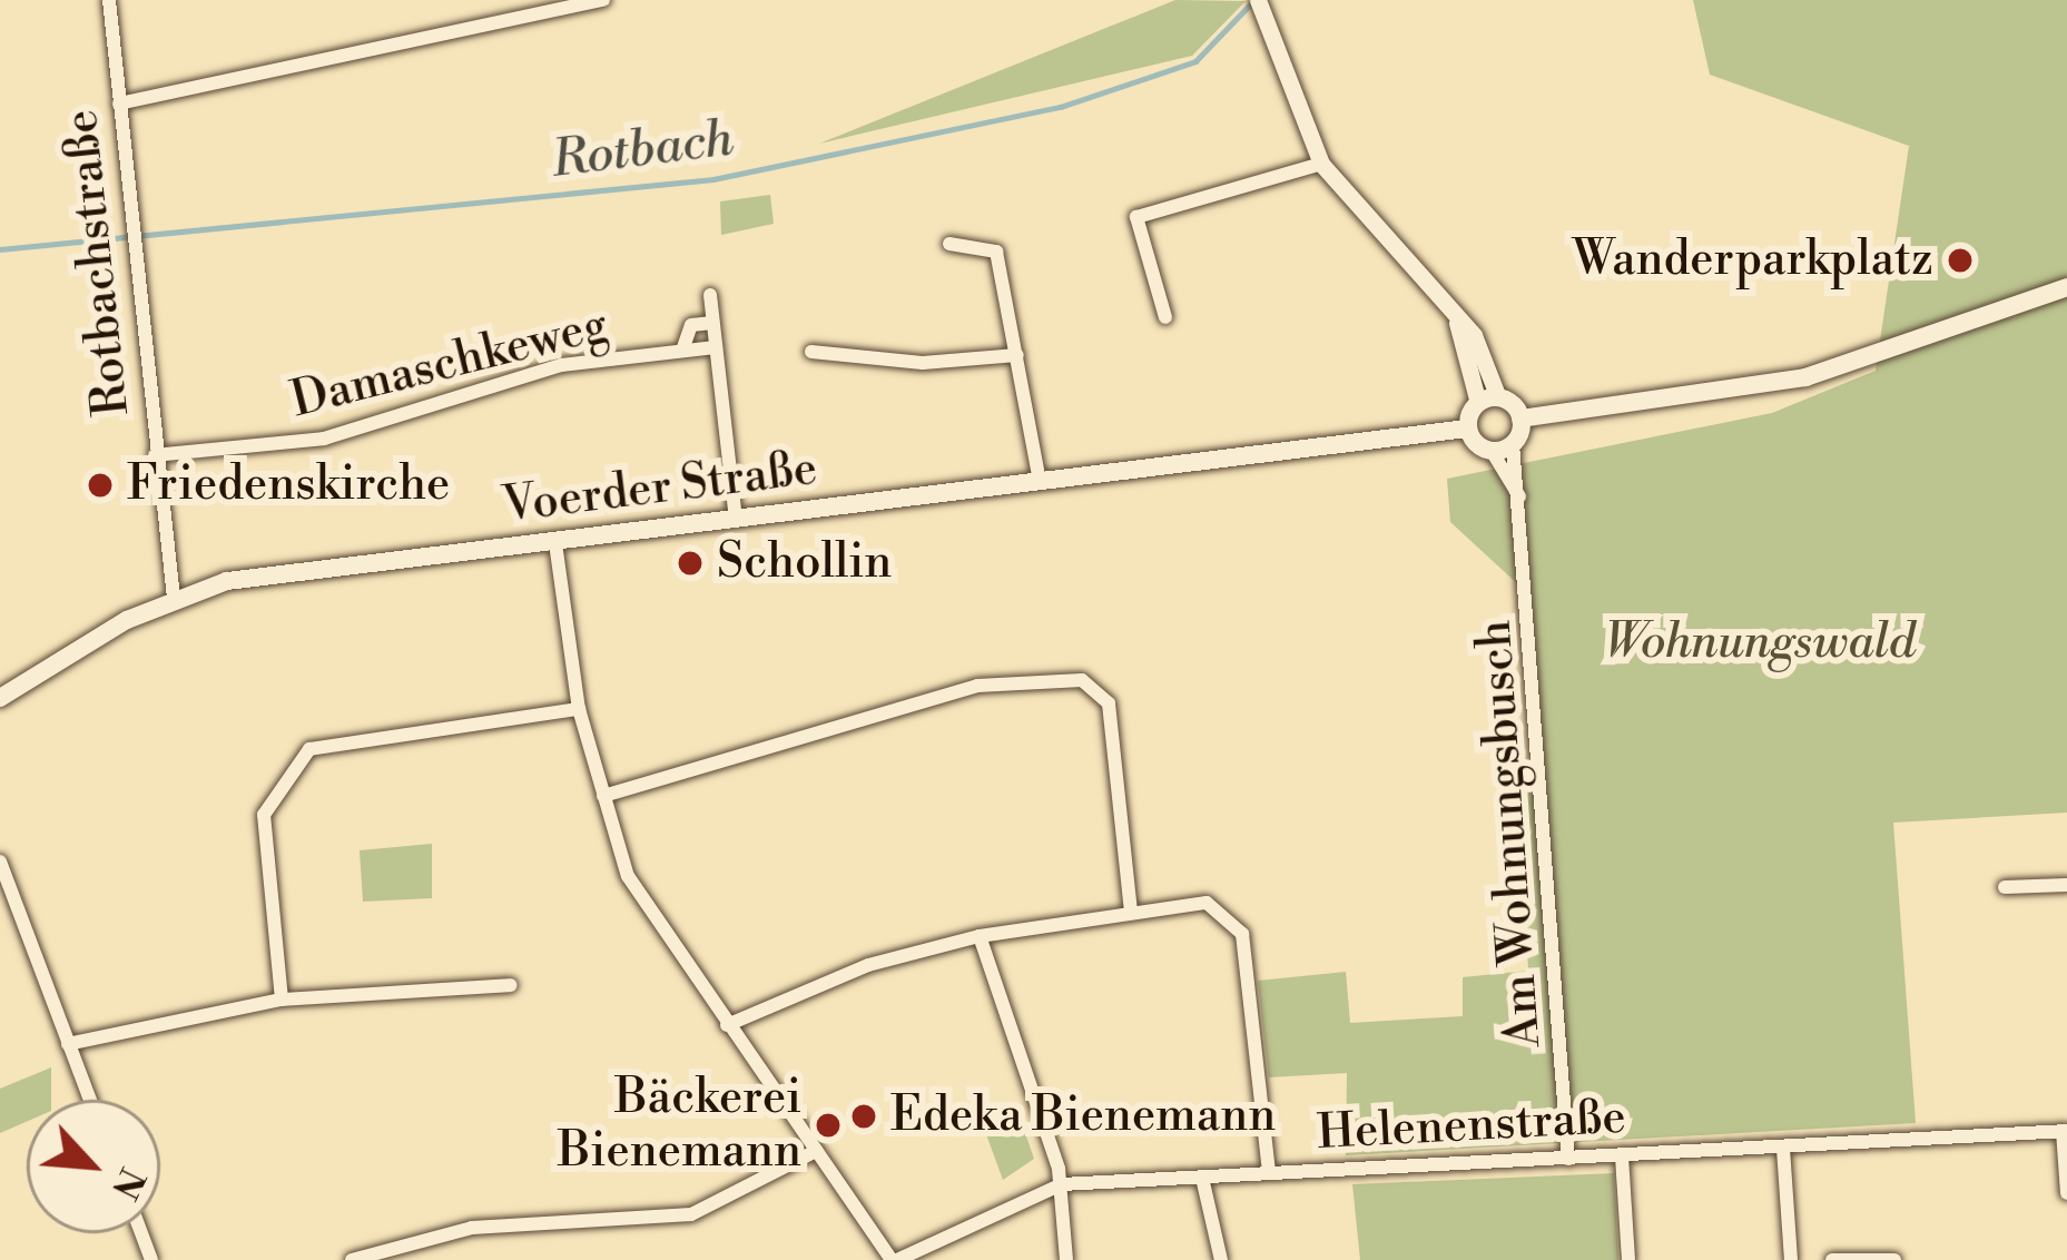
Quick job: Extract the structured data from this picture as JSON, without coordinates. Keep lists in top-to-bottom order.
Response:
{
  "streets": {
    "main road": ["Voerder Straße"],
    "street": [
      "Rotbachstraße",
      "Damaschkeweg",
      "Am Wohnungsbusch",
      "Helenenstraße"
    ]
  },
  "crossings": [
    ["Rotbachstraße", "Damaschkeweg"],
    ["Rotbachstraße", "Voerder Straße"],
    ["Am Wohnungsbusch", "Helenenstraße"]
  ],
  "water": ["Rotbach"],
  "parks": ["Wohnungswald"],
  "places": [
    "Wanderparkplatz",
    "Friedenskirche",
    "Schollin",
    "Edeka Bienemann",
    "Bäckerei Bienemann"
  ],
  "north": "bottom right"
}
